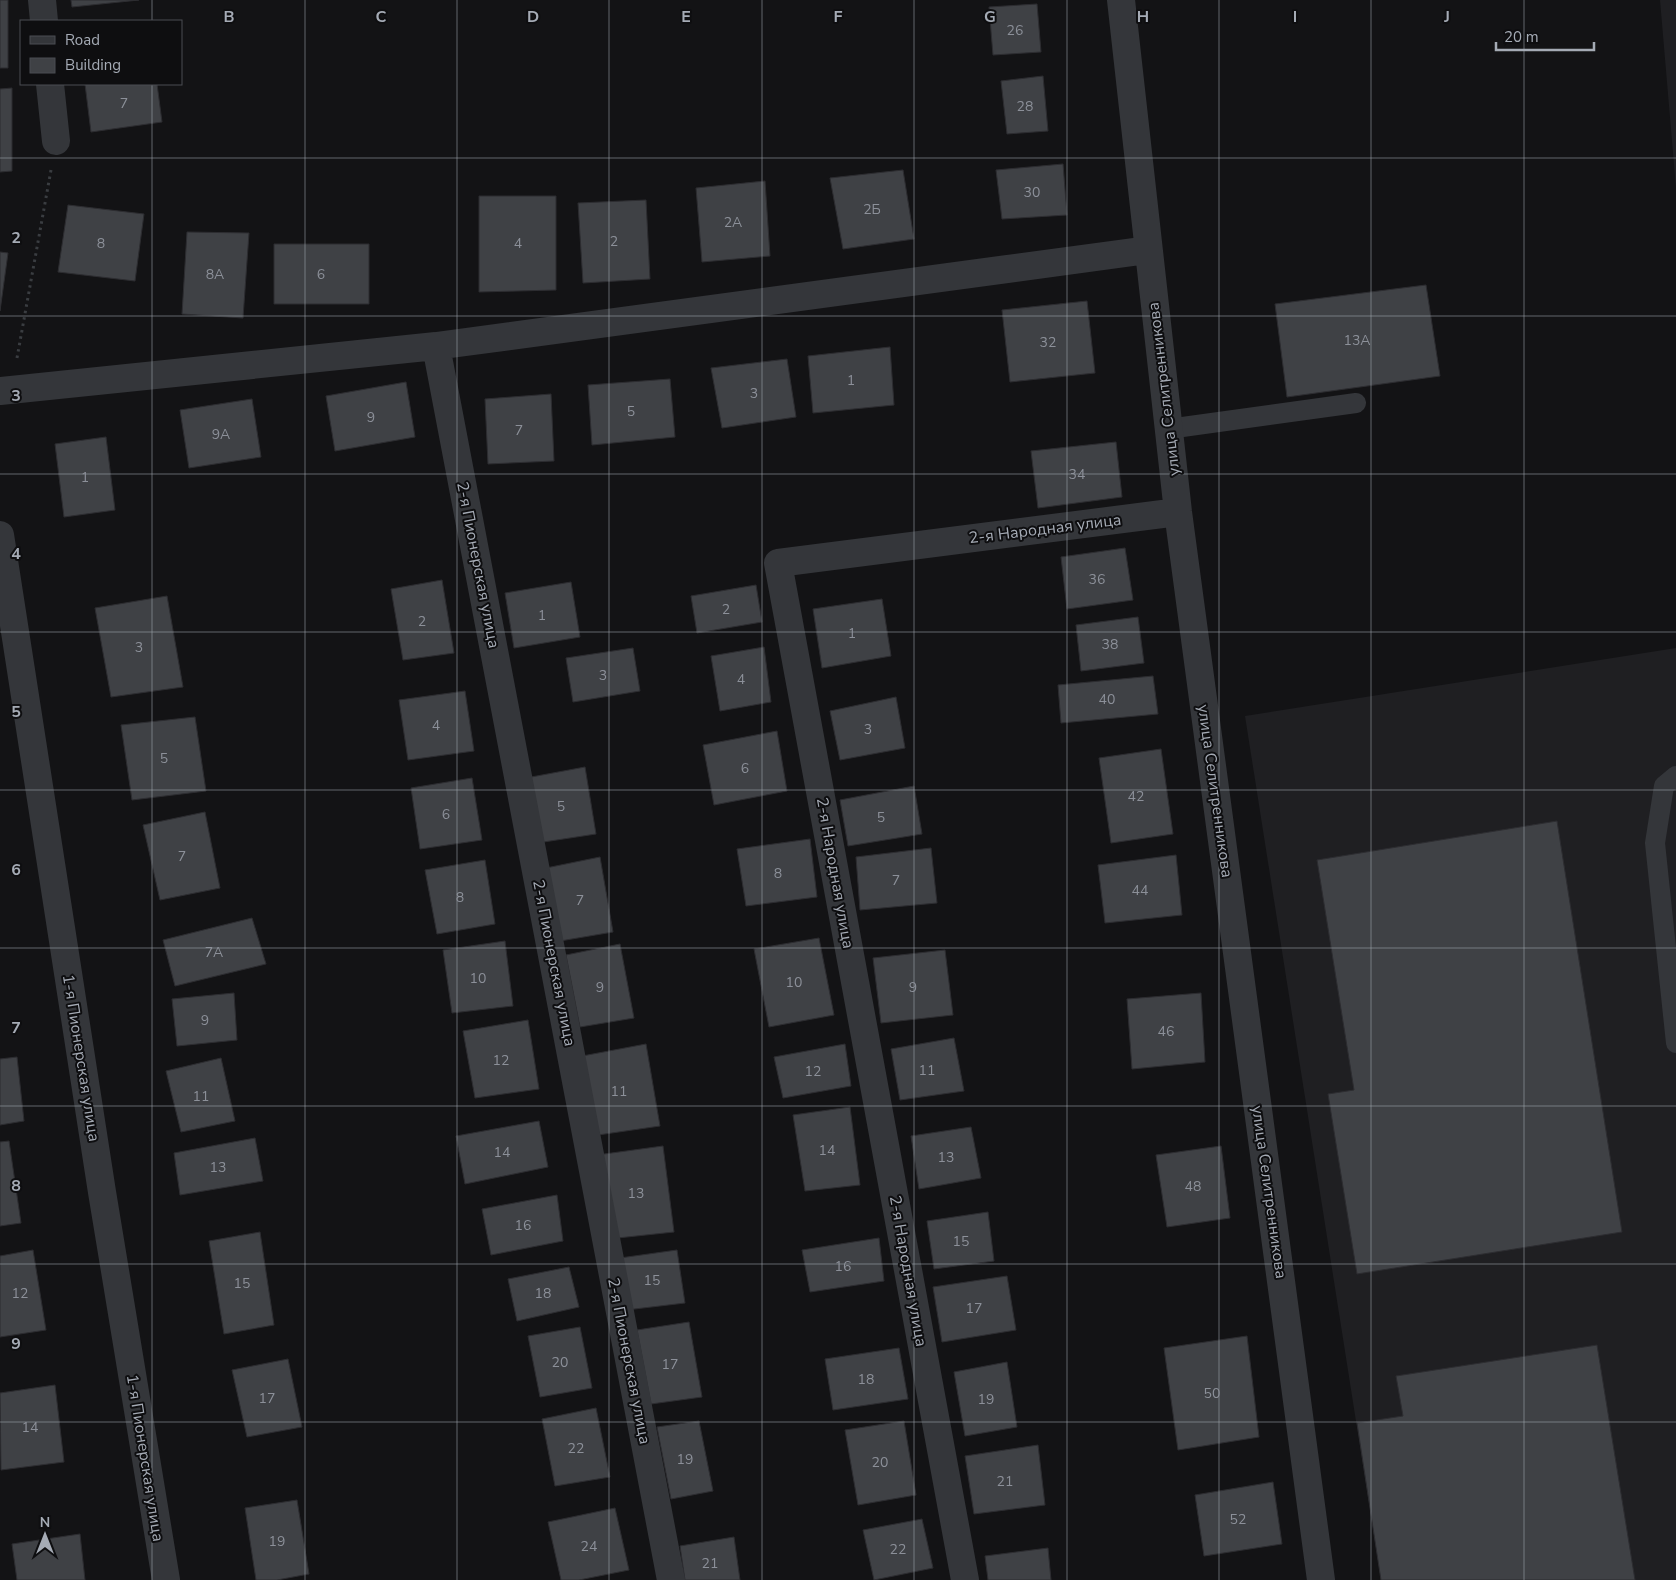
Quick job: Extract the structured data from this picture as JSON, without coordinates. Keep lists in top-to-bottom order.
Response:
{
  "streets": {
    "street": [
      "улица Селитренникова",
      "2-я Народная улица",
      "2-я Пионерская улица",
      "1-я Пионерская улица"
    ]
  },
  "crossings": [
    ["улица Селитренникова", "2-я Народная улица"]
  ],
  "house_numbers": [
    "26",
    "7",
    "28",
    "30",
    "2Б",
    "2А",
    "2",
    "8",
    "4",
    "8А",
    "6",
    "13А",
    "32",
    "1",
    "3",
    "5",
    "9",
    "7",
    "9А",
    "34",
    "1",
    "36",
    "2",
    "1",
    "2",
    "1",
    "38",
    "3",
    "3",
    "4",
    "40",
    "4",
    "3",
    "5",
    "6",
    "42",
    "5",
    "6",
    "5",
    "7",
    "8",
    "7",
    "44",
    "8",
    "7",
    "7А",
    "10",
    "10",
    "9",
    "9",
    "9",
    "46",
    "12",
    "11",
    "12",
    "11",
    "11",
    "14",
    "14",
    "13",
    "13",
    "48",
    "13",
    "16",
    "15",
    "16",
    "15",
    "15",
    "12",
    "18",
    "17",
    "20",
    "17",
    "18",
    "50",
    "17",
    "19",
    "14",
    "22",
    "19",
    "20",
    "21",
    "52",
    "19",
    "24",
    "22",
    "21"
  ],
  "legend": ["Road", "Building"],
  "scale_bar": "20 m",
  "north": "top",
  "grid": {
    "columns": [
      "B",
      "C",
      "D",
      "E",
      "F",
      "G",
      "H",
      "I",
      "J"
    ],
    "rows": [
      "2",
      "3",
      "4",
      "5",
      "6",
      "7",
      "8",
      "9"
    ]
  }
}
